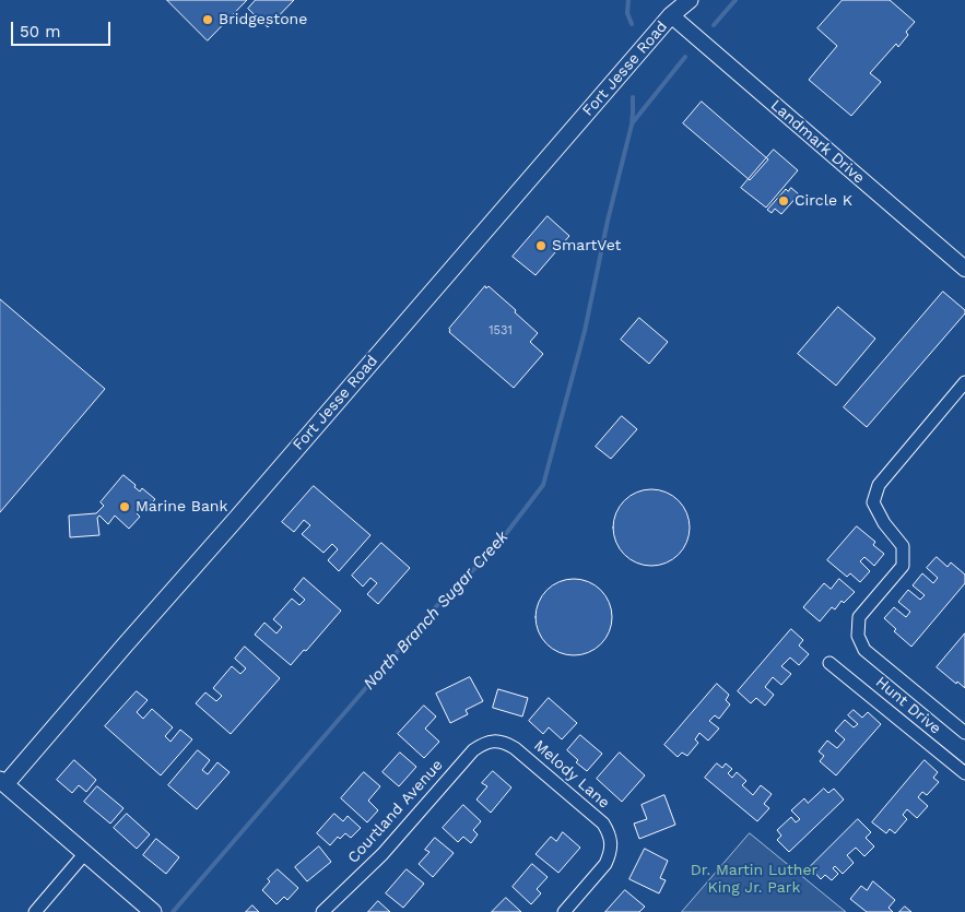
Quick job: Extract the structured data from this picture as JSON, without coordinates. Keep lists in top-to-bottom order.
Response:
{
  "streets": {
    "main road": ["Fort Jesse Road"],
    "street": [
      "Landmark Drive",
      "Hunt Drive",
      "Melody Lane",
      "Courtland Avenue"
    ]
  },
  "crossings": [
    ["Fort Jesse Road", "Landmark Drive"],
    ["Melody Lane", "Courtland Avenue"]
  ],
  "water": ["North Branch Sugar Creek"],
  "parks": ["Dr. Martin Luther King Jr. Park"],
  "places": [
    "Bridgestone",
    "Circle K",
    "SmartVet",
    "Marine Bank"
  ],
  "house_numbers": ["1531"],
  "scale_bar": "50 m"
}
